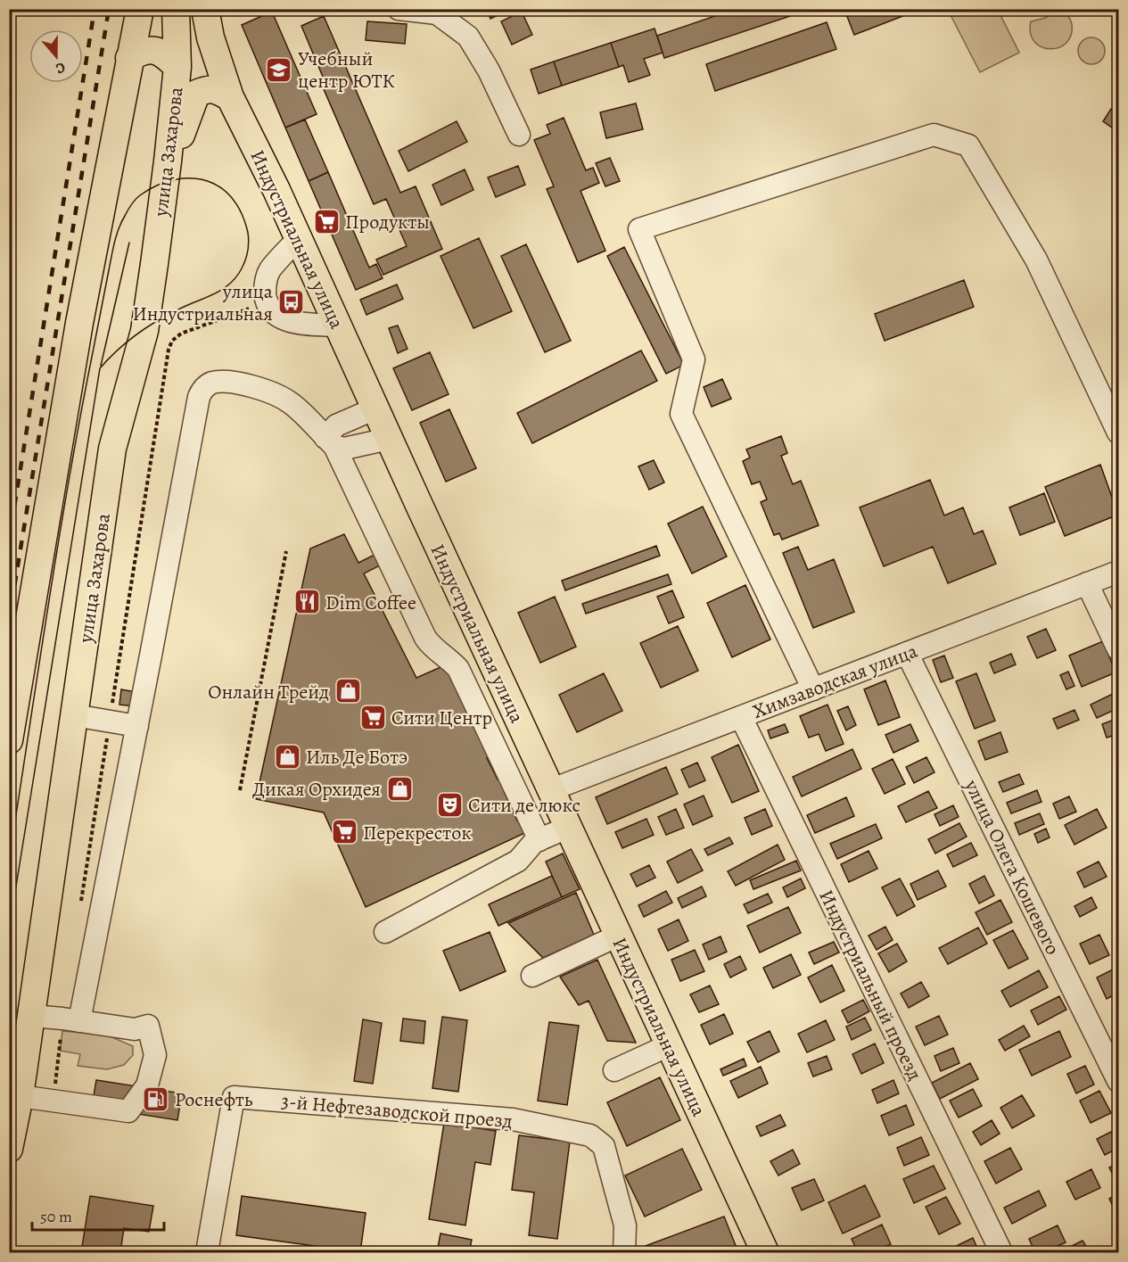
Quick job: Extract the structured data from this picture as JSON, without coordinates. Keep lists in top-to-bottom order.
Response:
{
  "streets": {
    "main road": ["улица Захарова", "Индустриальная улица"],
    "street": [
      "Химзаводская улица",
      "улица Олега Кошевого",
      "Индустриальный проезд",
      "3-й Нефтезаводской проезд"
    ]
  },
  "crossings": [
    ["Индустриальная улица", "Химзаводская улица"],
    ["Химзаводская улица", "улица Олега Кошевого"],
    ["Химзаводская улица", "Индустриальный проезд"]
  ],
  "places": {
    "school or university": ["Учебный центр ЮТК"],
    "supermarket": ["Продукты", "Сити Центр", "Перекресток"],
    "bus stop": ["улица Индустриальная"],
    "restaurant": ["Dim Coffee"],
    "shop": ["Онлайн Трейд", "Иль Де Ботэ", "Дикая Орхидея"],
    "theatre": ["Сити де люкс"],
    "fuel station": ["Роснефть"]
  },
  "scale_bar": "50 m",
  "north": "bottom"
}
